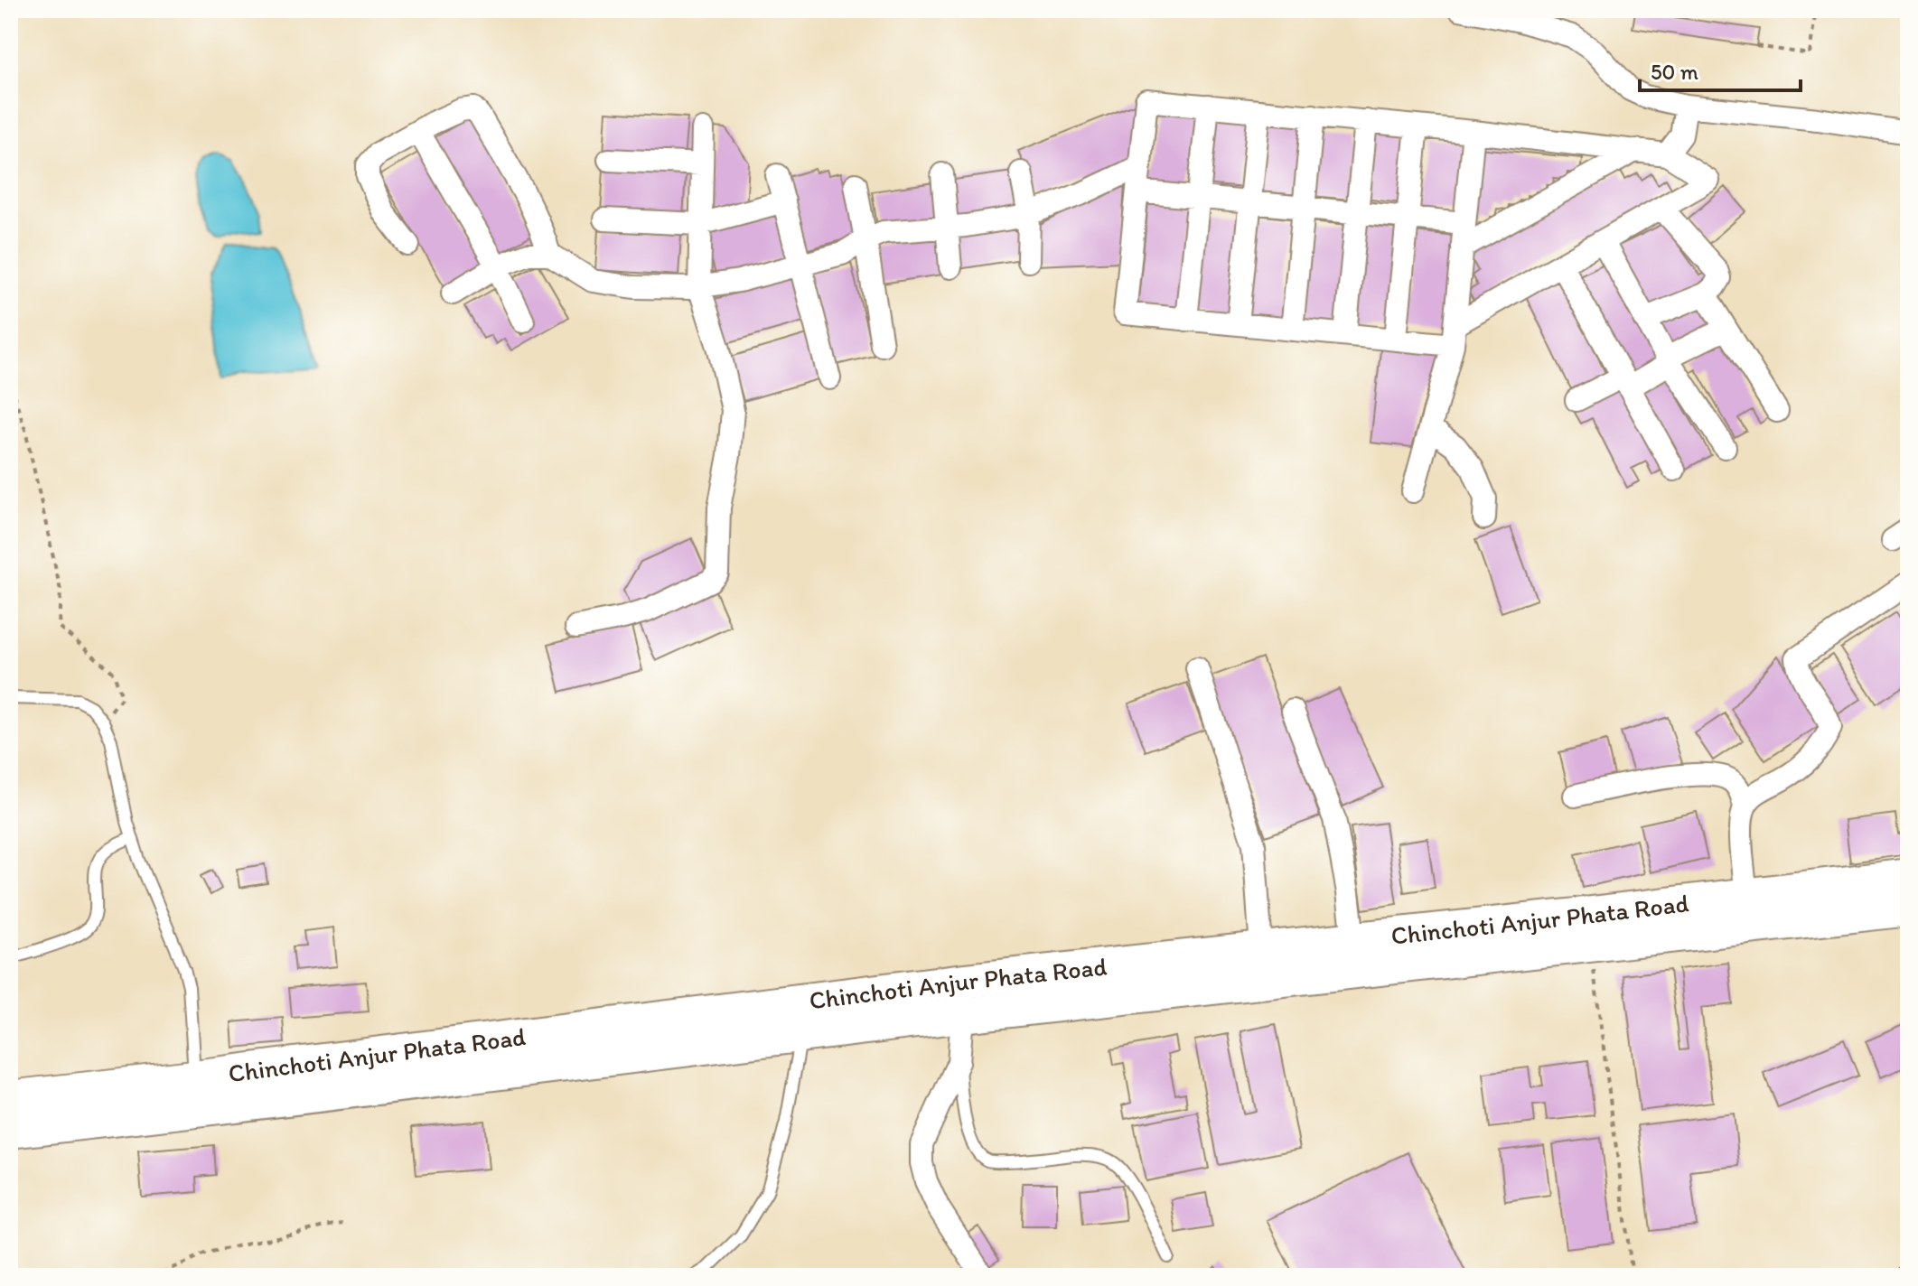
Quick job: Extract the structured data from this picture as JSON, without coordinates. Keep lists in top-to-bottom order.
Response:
{
  "streets": {
    "main road": ["Chinchoti Anjur Phata Road"]
  },
  "scale_bar": "50 m"
}
